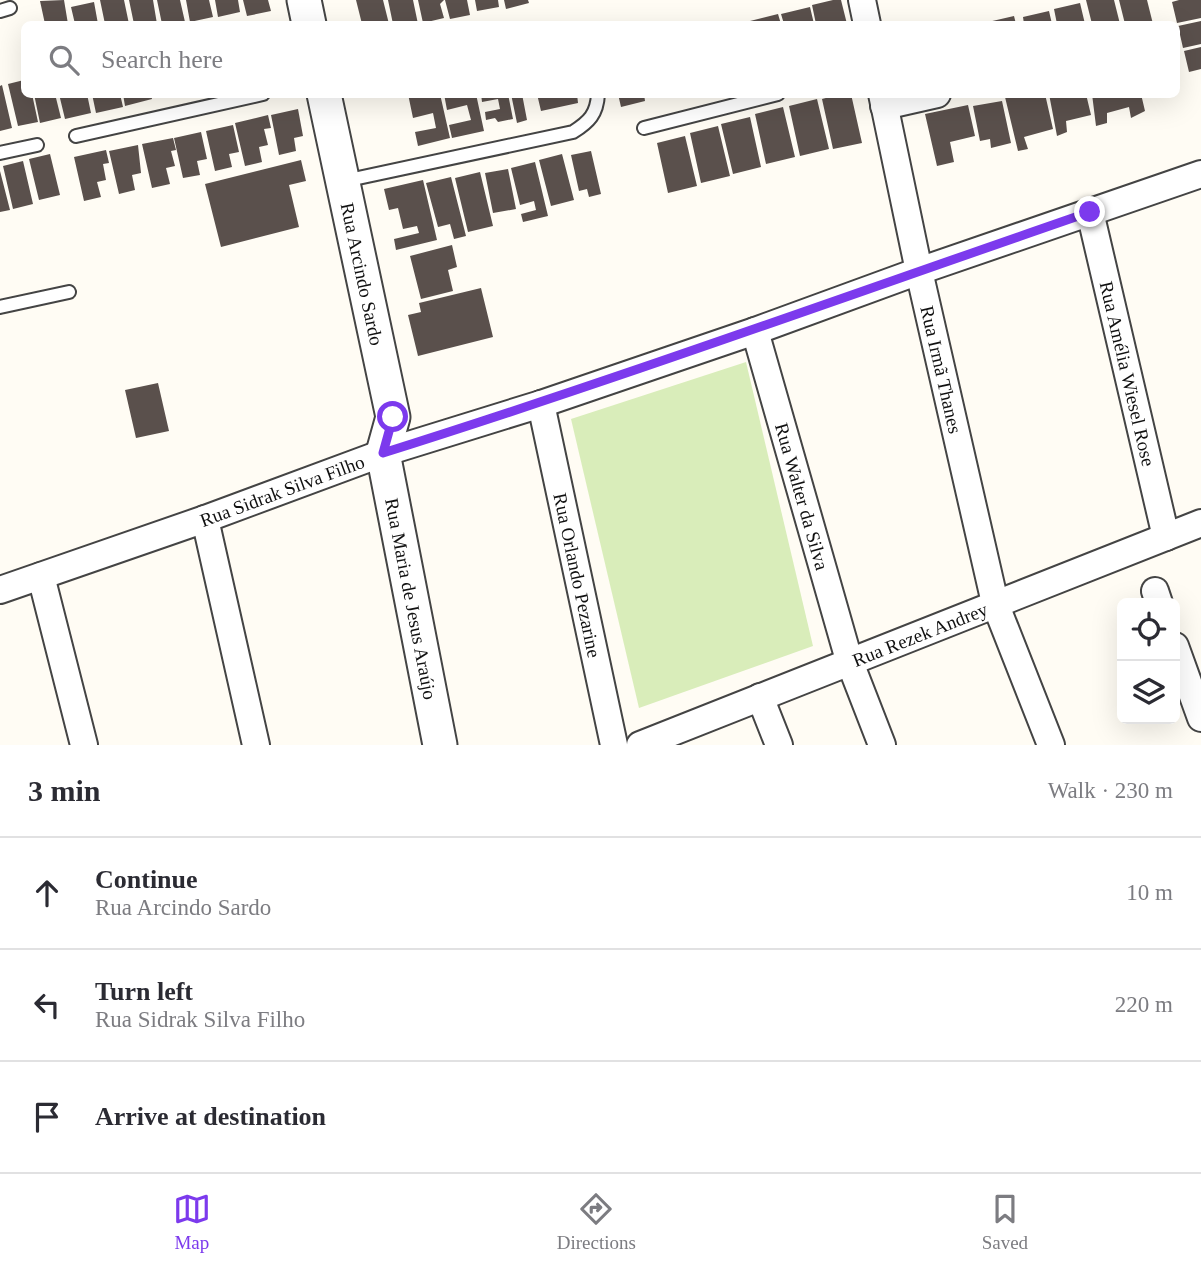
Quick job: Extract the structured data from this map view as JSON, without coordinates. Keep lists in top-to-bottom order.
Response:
{
  "streets": {
    "street": [
      "Rua Arcindo Sardo",
      "Rua Irmã Thanes",
      "Rua Amélia Wiesel Rose",
      "Rua Sidrak Silva Filho",
      "Rua Walter da Silva",
      "Rua Orlando Pezarine",
      "Rua Maria de Jesus Araújo",
      "Rua Rezek Andrey"
    ]
  },
  "crossings": [
    ["Rua Arcindo Sardo", "Rua Sidrak Silva Filho"],
    ["Rua Arcindo Sardo", "Rua Maria de Jesus Araújo"],
    ["Rua Irmã Thanes", "Rua Sidrak Silva Filho"],
    ["Rua Irmã Thanes", "Rua Rezek Andrey"],
    ["Rua Amélia Wiesel Rose", "Rua Sidrak Silva Filho"],
    ["Rua Amélia Wiesel Rose", "Rua Rezek Andrey"],
    ["Rua Sidrak Silva Filho", "Rua Walter da Silva"],
    ["Rua Sidrak Silva Filho", "Rua Orlando Pezarine"],
    ["Rua Sidrak Silva Filho", "Rua Maria de Jesus Araújo"],
    ["Rua Walter da Silva", "Rua Rezek Andrey"]
  ],
  "page": {
    "search": "Search here",
    "heading": ["3 min", "Walk · 230 m"],
    "list": [
      ["Continue", "Rua Arcindo Sardo", "10 m"],
      ["Turn left", "Rua Sidrak Silva Filho", "220 m"],
      "Arrive at destination"
    ],
    "nav": ["Map", "Directions", "Saved"]
  }
}
